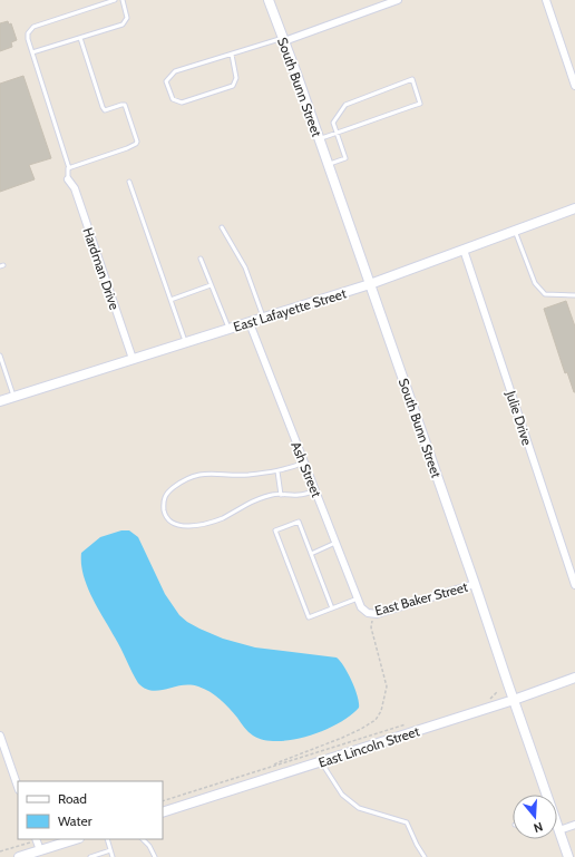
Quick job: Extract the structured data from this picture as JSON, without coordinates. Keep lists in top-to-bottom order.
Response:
{
  "streets": {
    "street": [
      "South Bunn Street",
      "Hardman Drive",
      "East Lafayette Street",
      "Julie Drive",
      "Ash Street",
      "East Baker Street",
      "East Lincoln Street"
    ]
  },
  "crossings": [
    ["South Bunn Street", "East Lafayette Street"],
    ["South Bunn Street", "East Baker Street"],
    ["South Bunn Street", "East Lincoln Street"],
    ["Hardman Drive", "East Lafayette Street"],
    ["East Lafayette Street", "Julie Drive"],
    ["East Lafayette Street", "Ash Street"],
    ["Ash Street", "East Baker Street"]
  ],
  "legend": ["Road", "Water"],
  "north": "bottom"
}
